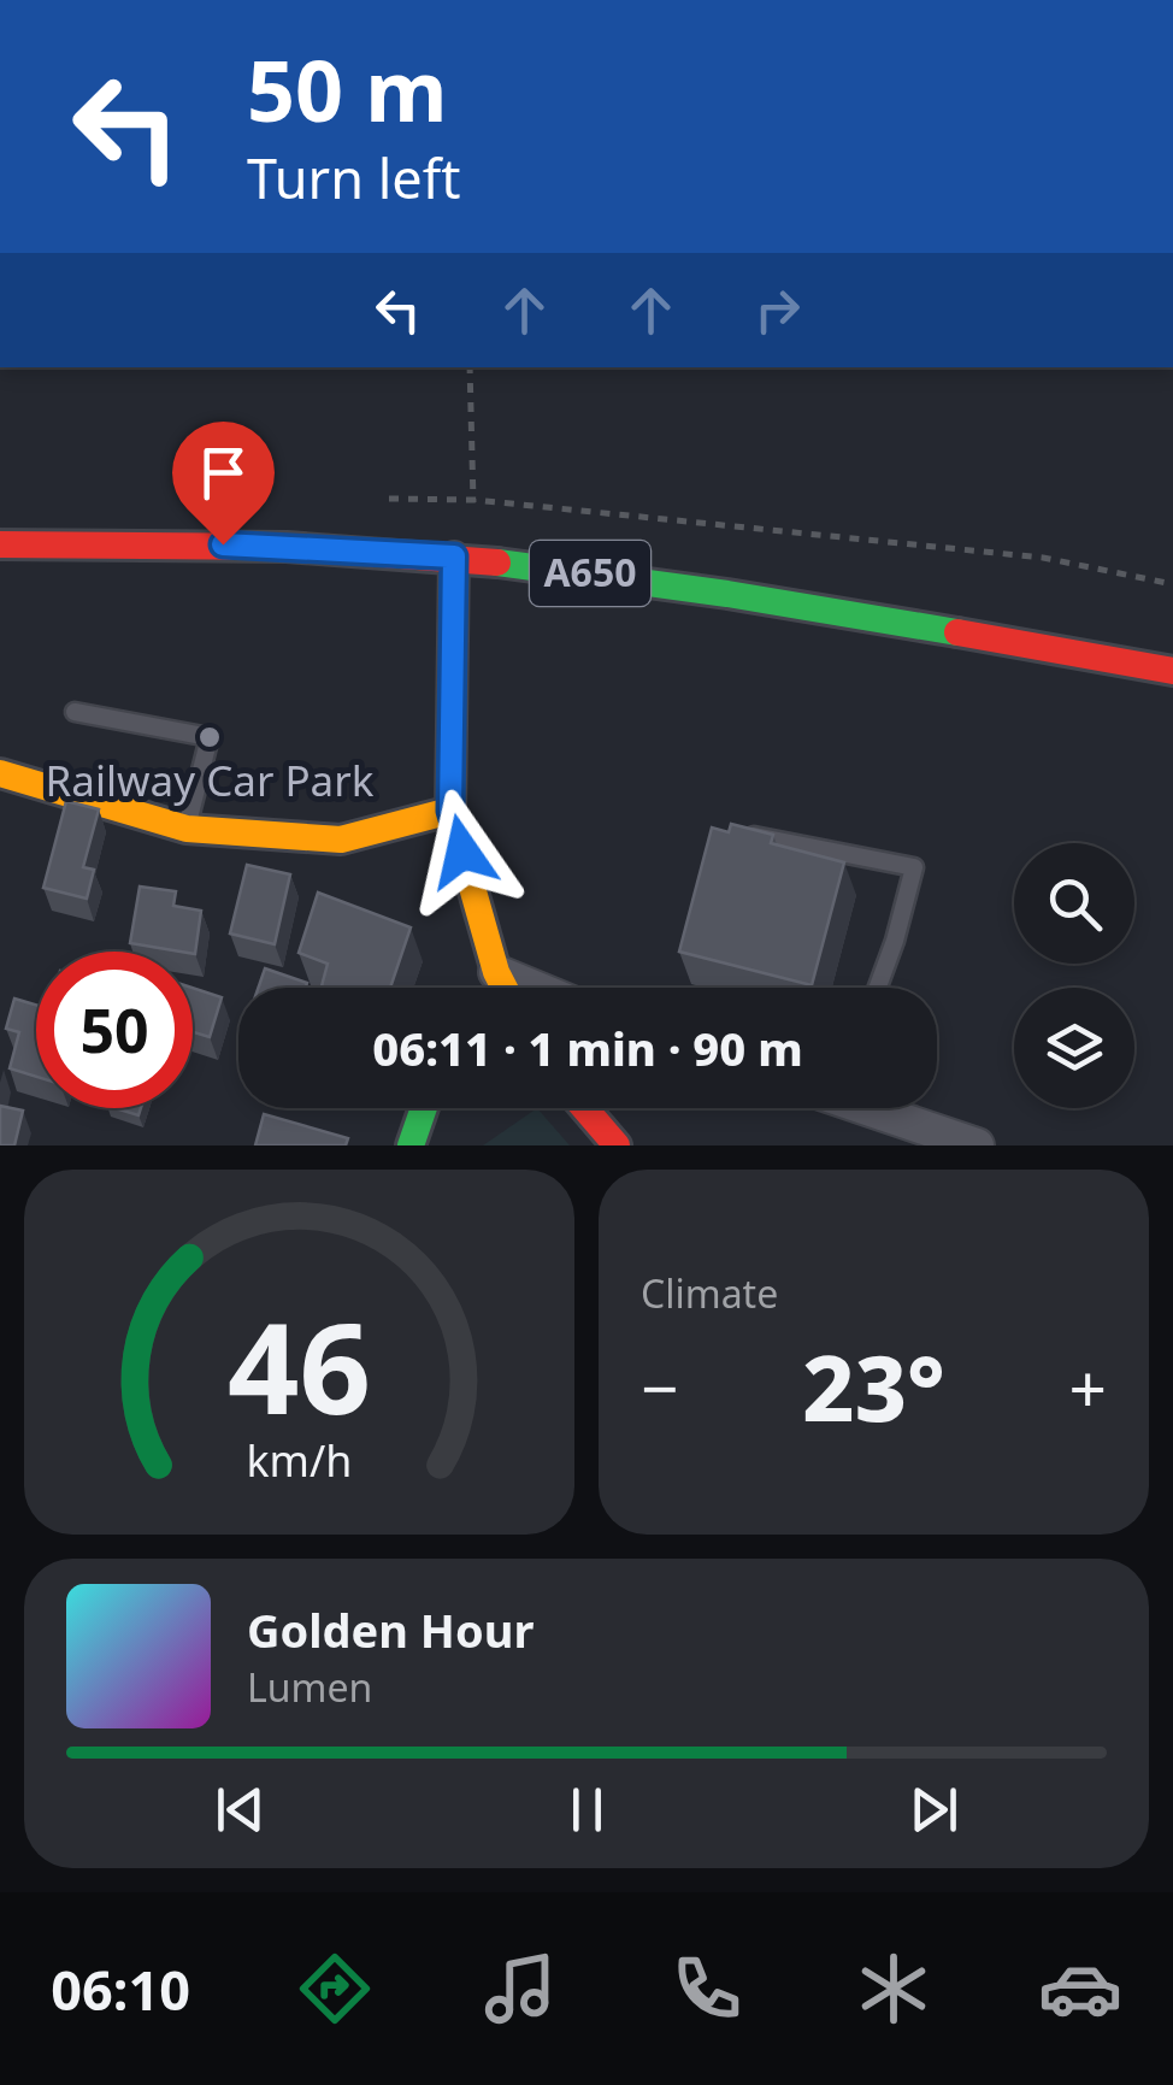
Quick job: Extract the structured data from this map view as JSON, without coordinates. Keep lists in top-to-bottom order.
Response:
{
  "streets": {
    "main road": ["A650"]
  },
  "places": ["Railway Car Park"],
  "page": {
    "turn": ["50 m", "Turn left"],
    "limit": "50",
    "trip": "06:11 · 1 min · 90 m",
    "tile": "Climate",
    "heat": ["−", "23°", "+"],
    "song": ["Golden Hour", "Lumen"],
    "tabs": "06:10",
    "gauge": ["46", "km/h"]
  }
}
